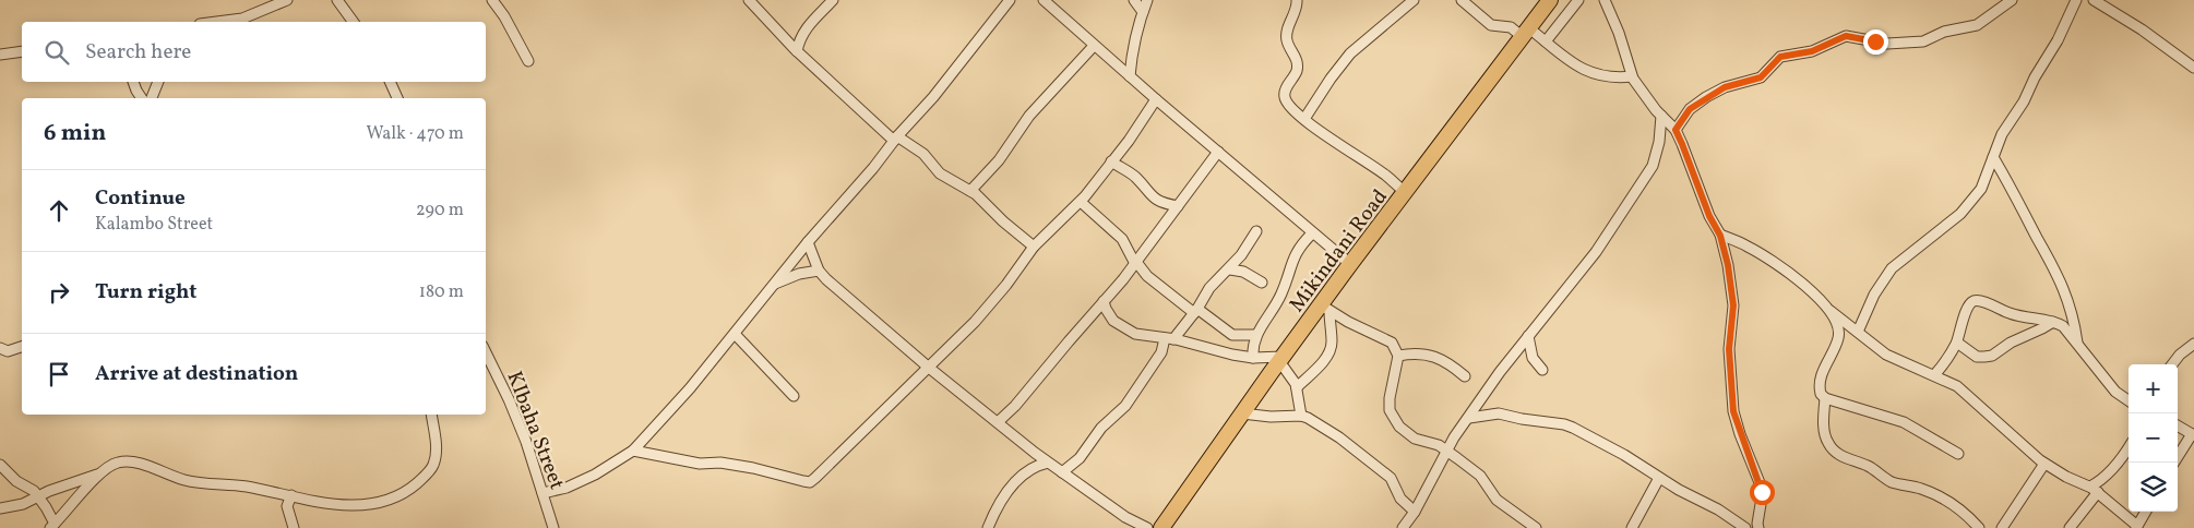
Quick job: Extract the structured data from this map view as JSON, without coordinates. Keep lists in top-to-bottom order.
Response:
{
  "streets": {
    "highway": ["Mikindani Road"],
    "street": ["KIbaha Street"]
  },
  "page": {
    "search": "Search here",
    "heading": ["6 min", "Walk · 470 m"],
    "list": [
      ["Continue", "Kalambo Street", "290 m"],
      ["Turn right", "180 m"],
      "Arrive at destination"
    ],
    "map_buttons": ["+", "−"]
  }
}
